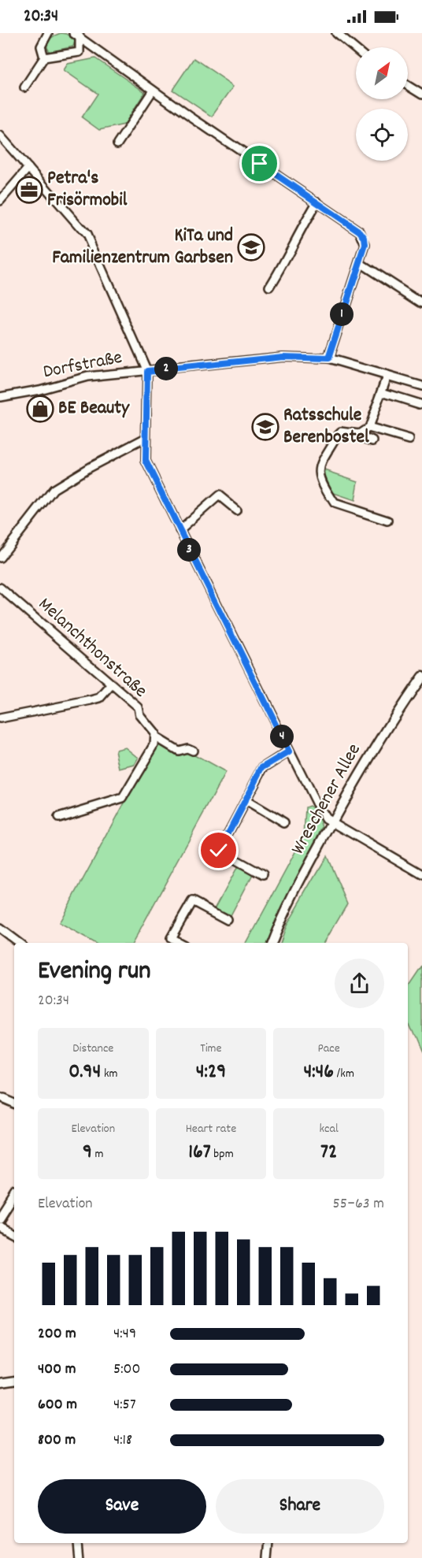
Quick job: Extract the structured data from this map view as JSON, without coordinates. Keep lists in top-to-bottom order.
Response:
{
  "streets": {
    "street": ["Dorfstraße", "Melanchthonstraße", "Wreschener Allee"]
  },
  "places": {
    "office": ["Petra's Frisörmobil"],
    "school or university": ["KiTa und Familienzentrum Garbsen", "Ratsschule Berenbostel"],
    "shop": ["BE Beauty"]
  },
  "north": "top right",
  "page": {
    "status": "20:34",
    "pins": [
      "1",
      "2",
      "3",
      "4"
    ],
    "heading": ["Evening run", "20:34"],
    "stats": [
      ["Distance", "0.94 km"],
      ["Time", "4:29"],
      ["Pace", "4:46 /km"],
      ["Elevation", "9 m"],
      ["Heart rate", "167 bpm"],
      ["kcal", "72"]
    ],
    "chart": ["Elevation", "55–63 m"],
    "list": [
      {
        "name": "200 m",
        "note": "4:49"
      },
      {
        "name": "400 m",
        "note": "5:00"
      },
      {
        "name": "600 m",
        "note": "4:57"
      },
      {
        "name": "800 m",
        "note": "4:18"
      }
    ],
    "buttons": ["Save", "Share"]
  }
}
